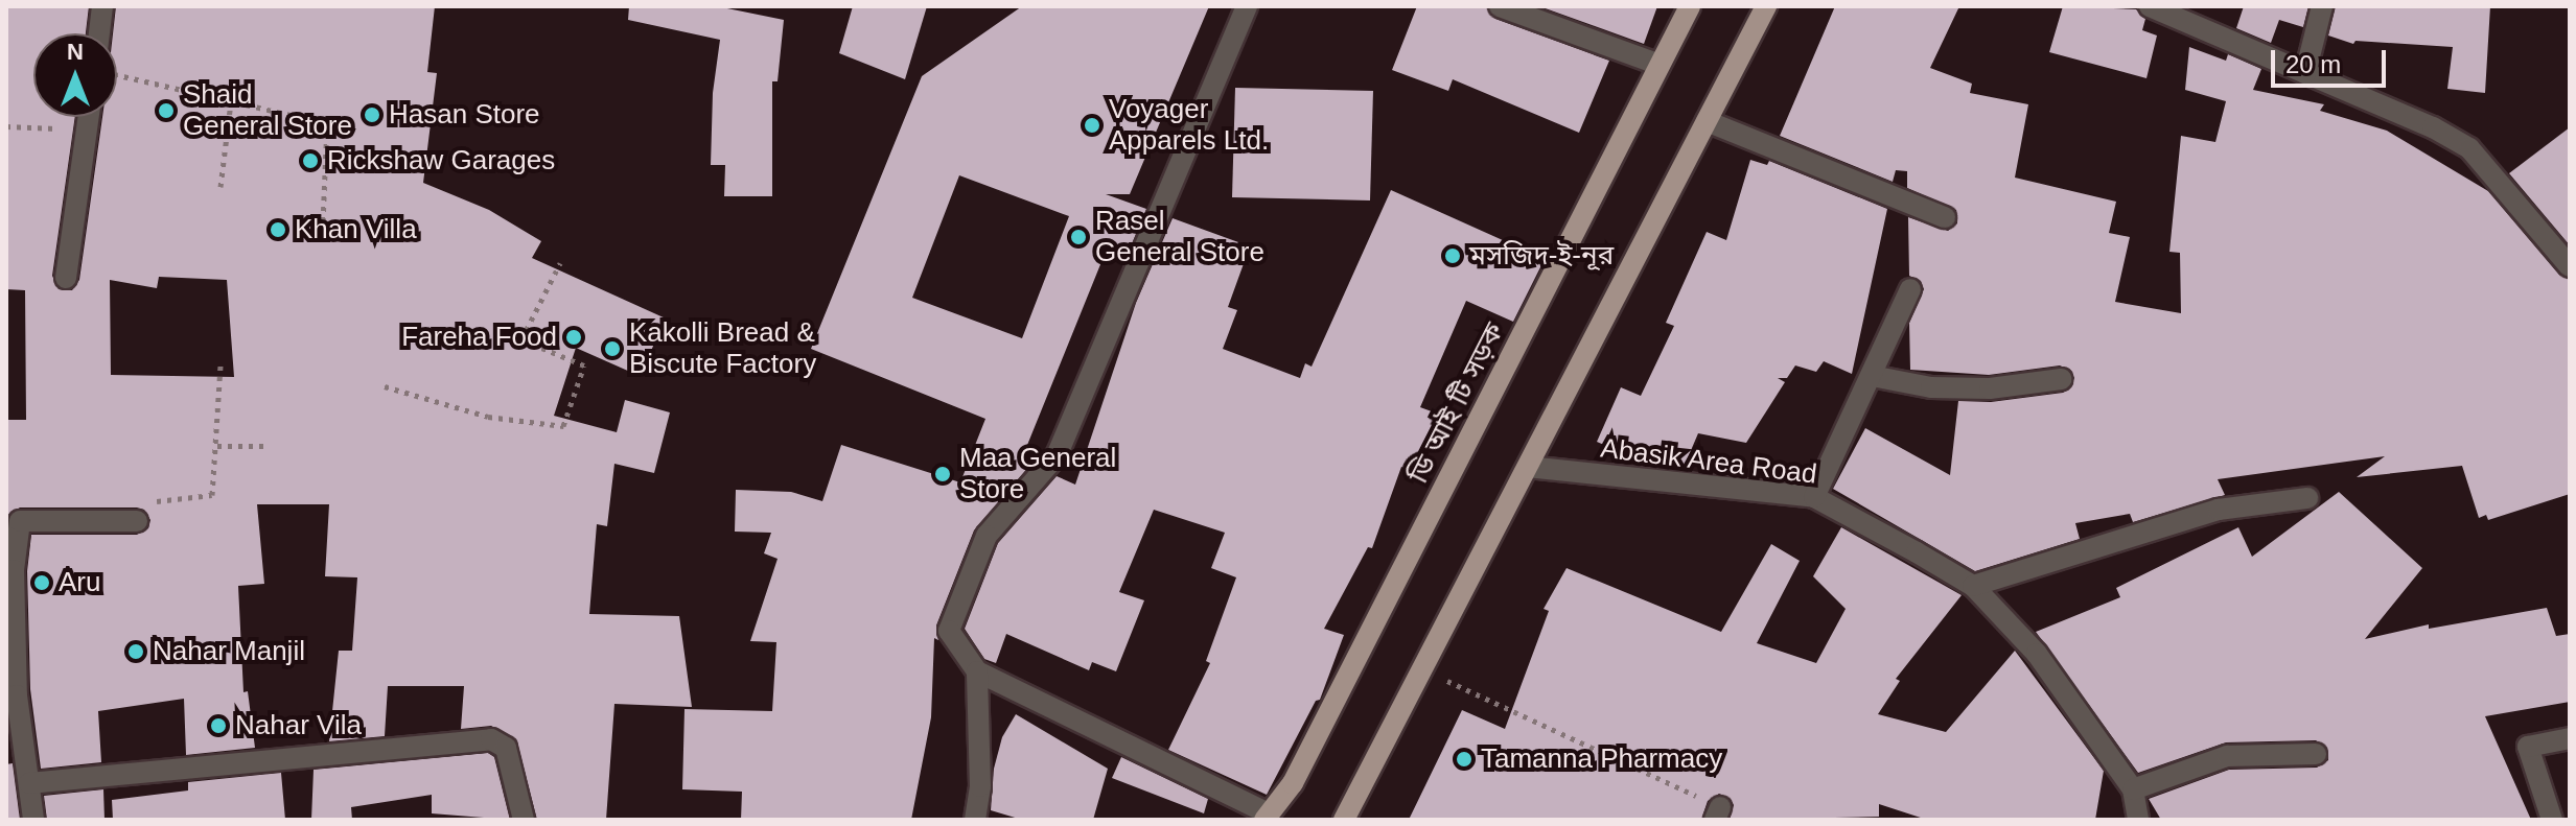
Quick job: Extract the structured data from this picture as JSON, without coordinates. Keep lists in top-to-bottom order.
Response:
{
  "streets": {
    "main road": ["ডি আই টি সড়ক"],
    "street": ["Abasik Area Road"]
  },
  "places": [
    "Shaid General Store",
    "Hasan Store",
    "Voyager Apparels Ltd.",
    "Rickshaw Garages",
    "Khan Villa",
    "Rasel General Store",
    "মসজিদ-ই-নূর",
    "Fareha Food",
    "Kakolli Bread & Biscute Factory",
    "Maa General Store",
    "Aru",
    "Nahar Manjil",
    "Nahar Vila",
    "Tamanna Pharmacy"
  ],
  "scale_bar": "20 m",
  "north": "top"
}
